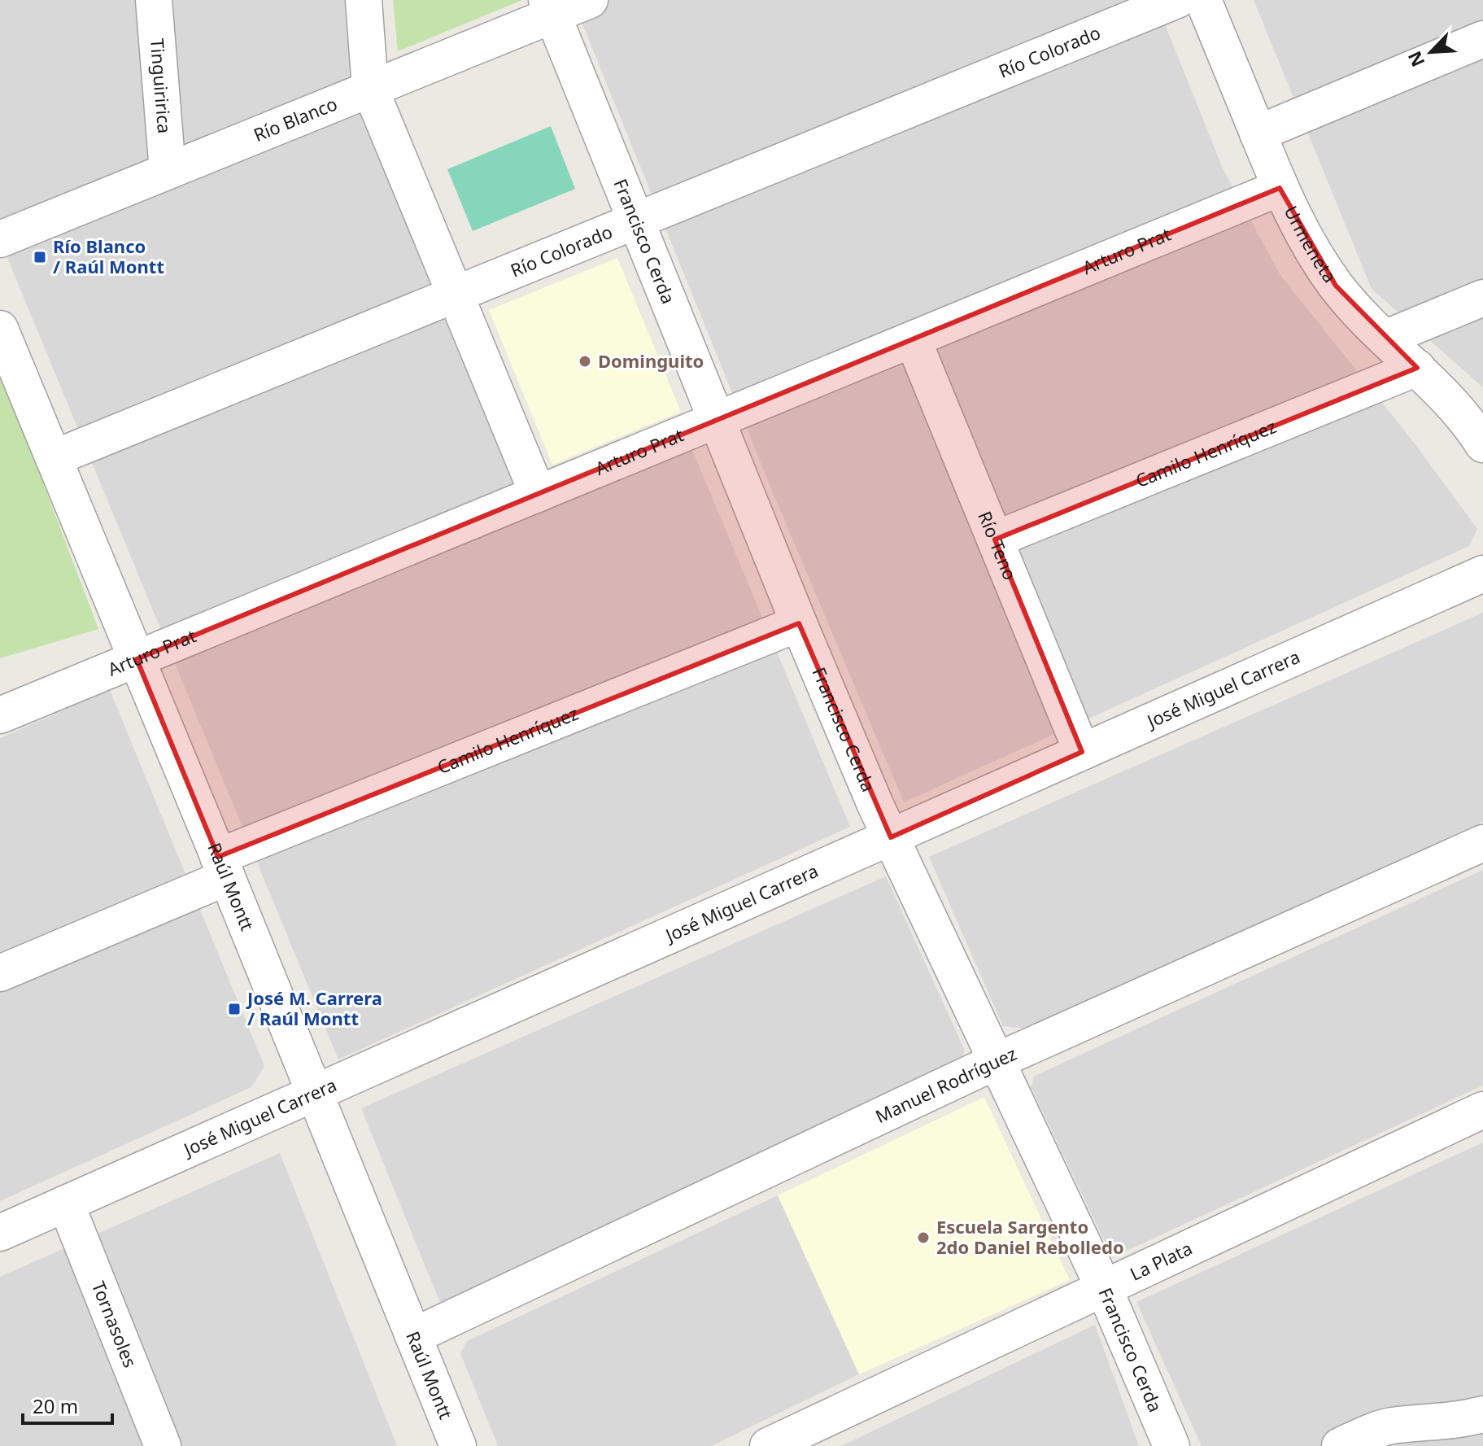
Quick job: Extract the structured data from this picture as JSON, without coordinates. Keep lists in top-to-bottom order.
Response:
{
  "streets": {
    "street": [
      "Río Colorado",
      "Tinguiririca",
      "Río Blanco",
      "Francisco Cerda",
      "Urmeneta",
      "Arturo Prat",
      "Camilo Henríquez",
      "Río Teno",
      "José Miguel Carrera",
      "Raúl Montt",
      "Manuel Rodríguez",
      "La Plata",
      "Tornasoles"
    ]
  },
  "crossings": [
    ["Río Colorado", "Francisco Cerda"],
    ["Río Colorado", "Raúl Montt"],
    ["Tinguiririca", "Río Blanco"],
    ["Río Blanco", "Francisco Cerda"],
    ["Francisco Cerda", "Arturo Prat"],
    ["Francisco Cerda", "Camilo Henríquez"],
    ["Francisco Cerda", "José Miguel Carrera"],
    ["Francisco Cerda", "Manuel Rodríguez"],
    ["Francisco Cerda", "La Plata"],
    ["Urmeneta", "Arturo Prat"],
    ["Urmeneta", "Camilo Henríquez"],
    ["Arturo Prat", "Río Teno"],
    ["Arturo Prat", "Raúl Montt"],
    ["Camilo Henríquez", "Río Teno"],
    ["Camilo Henríquez", "Raúl Montt"],
    ["Río Teno", "José Miguel Carrera"],
    ["José Miguel Carrera", "Raúl Montt"],
    ["José Miguel Carrera", "Tornasoles"],
    ["Raúl Montt", "Manuel Rodríguez"]
  ],
  "places": {
    "transit": ["Río Blanco / Raúl Montt", "José M. Carrera / Raúl Montt"],
    "other": ["Dominguito", "Escuela Sargento 2do Daniel Rebolledo"]
  },
  "scale_bar": "20 m",
  "north": "bottom left"
}
